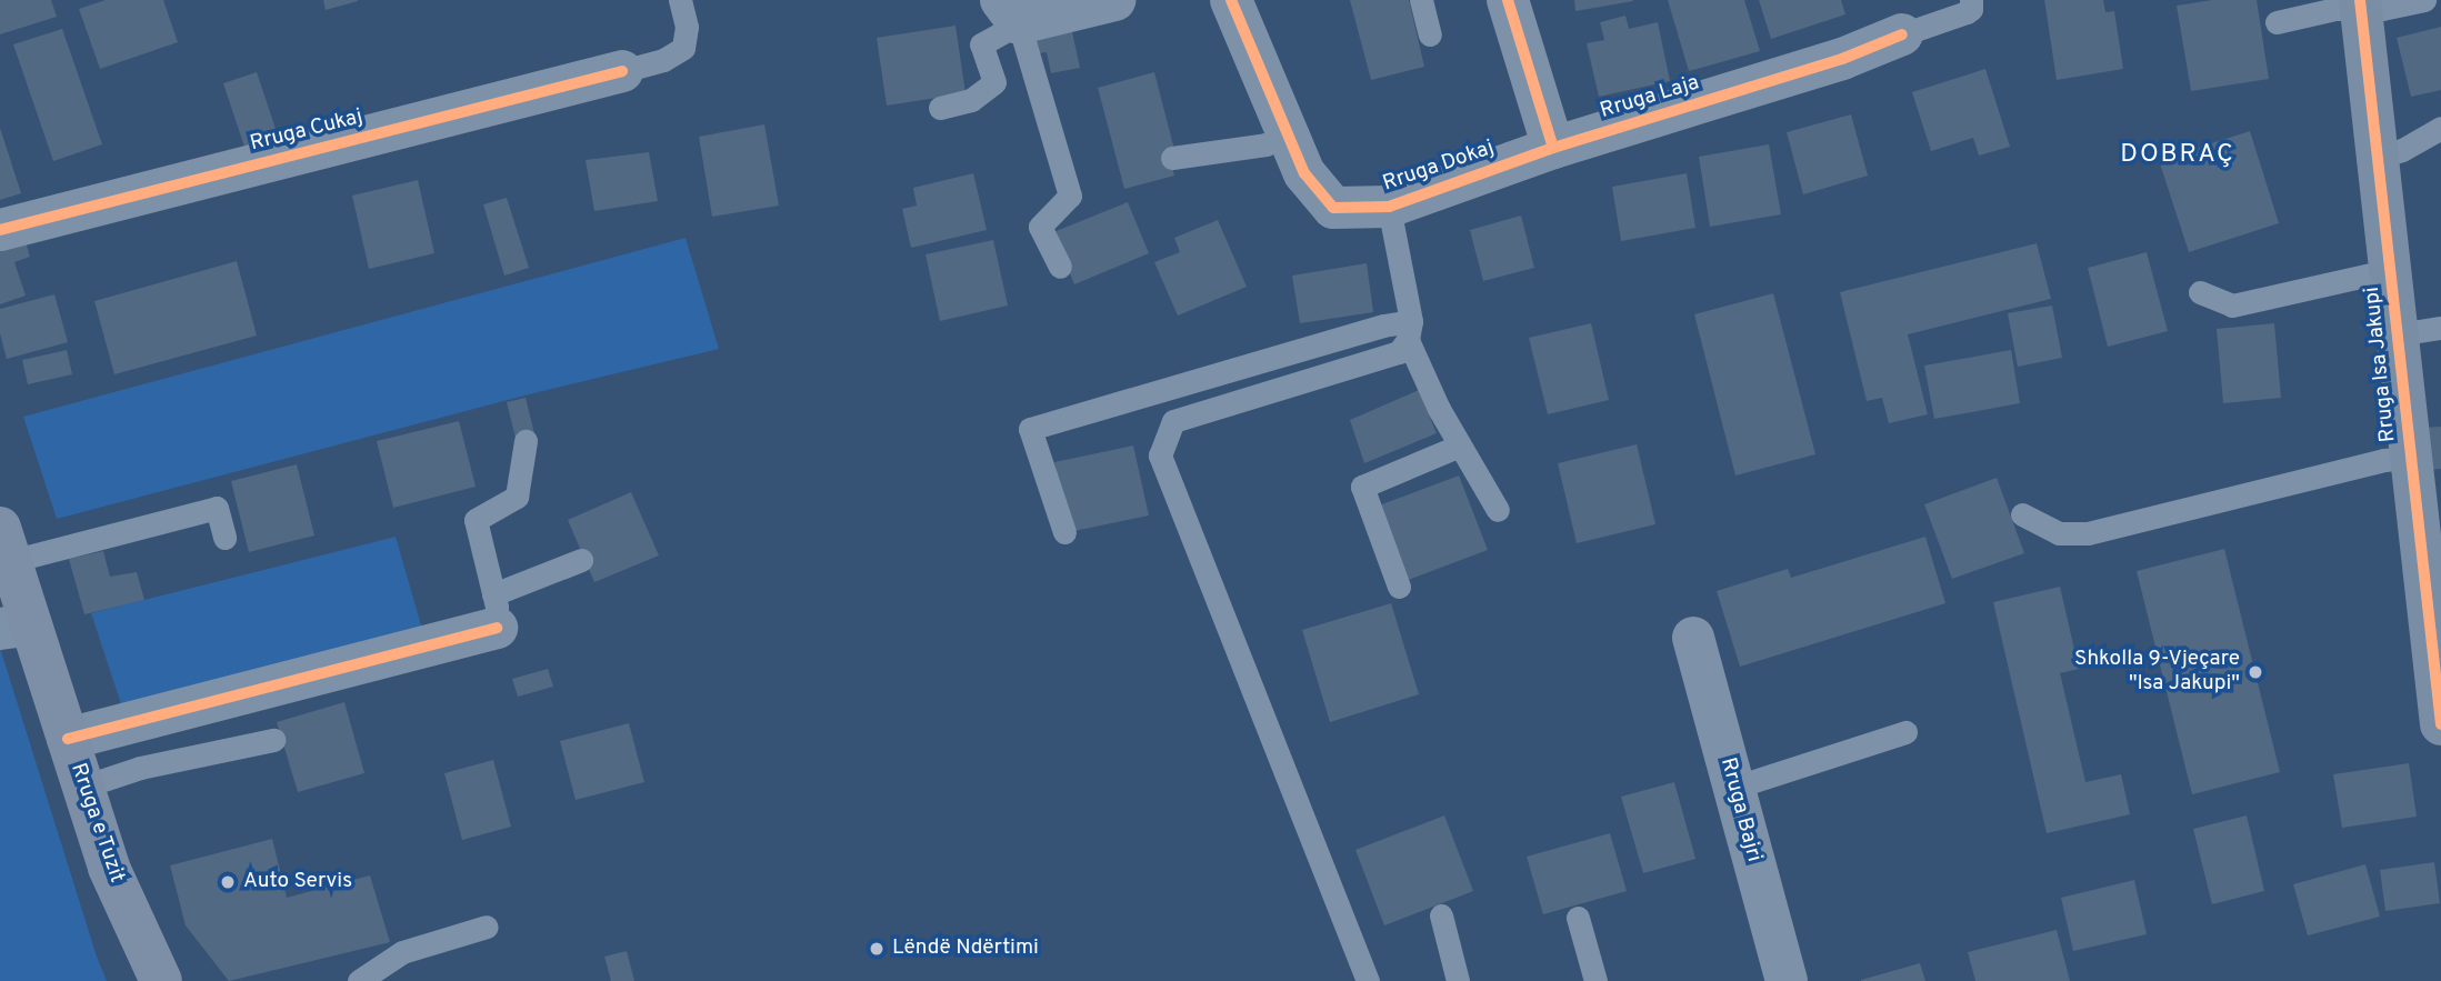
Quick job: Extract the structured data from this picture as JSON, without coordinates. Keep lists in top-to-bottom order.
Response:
{
  "streets": {
    "main road": ["Rruga e Tuzit"],
    "street": [
      "Rruga Laja",
      "Rruga Cukaj",
      "Rruga Dokaj",
      "Rruga Isa Jakupi",
      "Rruga Bajri"
    ]
  },
  "crossings": [
    ["Rruga Laja", "Rruga Dokaj"]
  ],
  "districts": ["DOBRAÇ"],
  "places": ["Shkolla 9-Vjeçare \"Isa Jakupi\"", "Auto Servis", "Lëndë Ndërtimi"]
}
